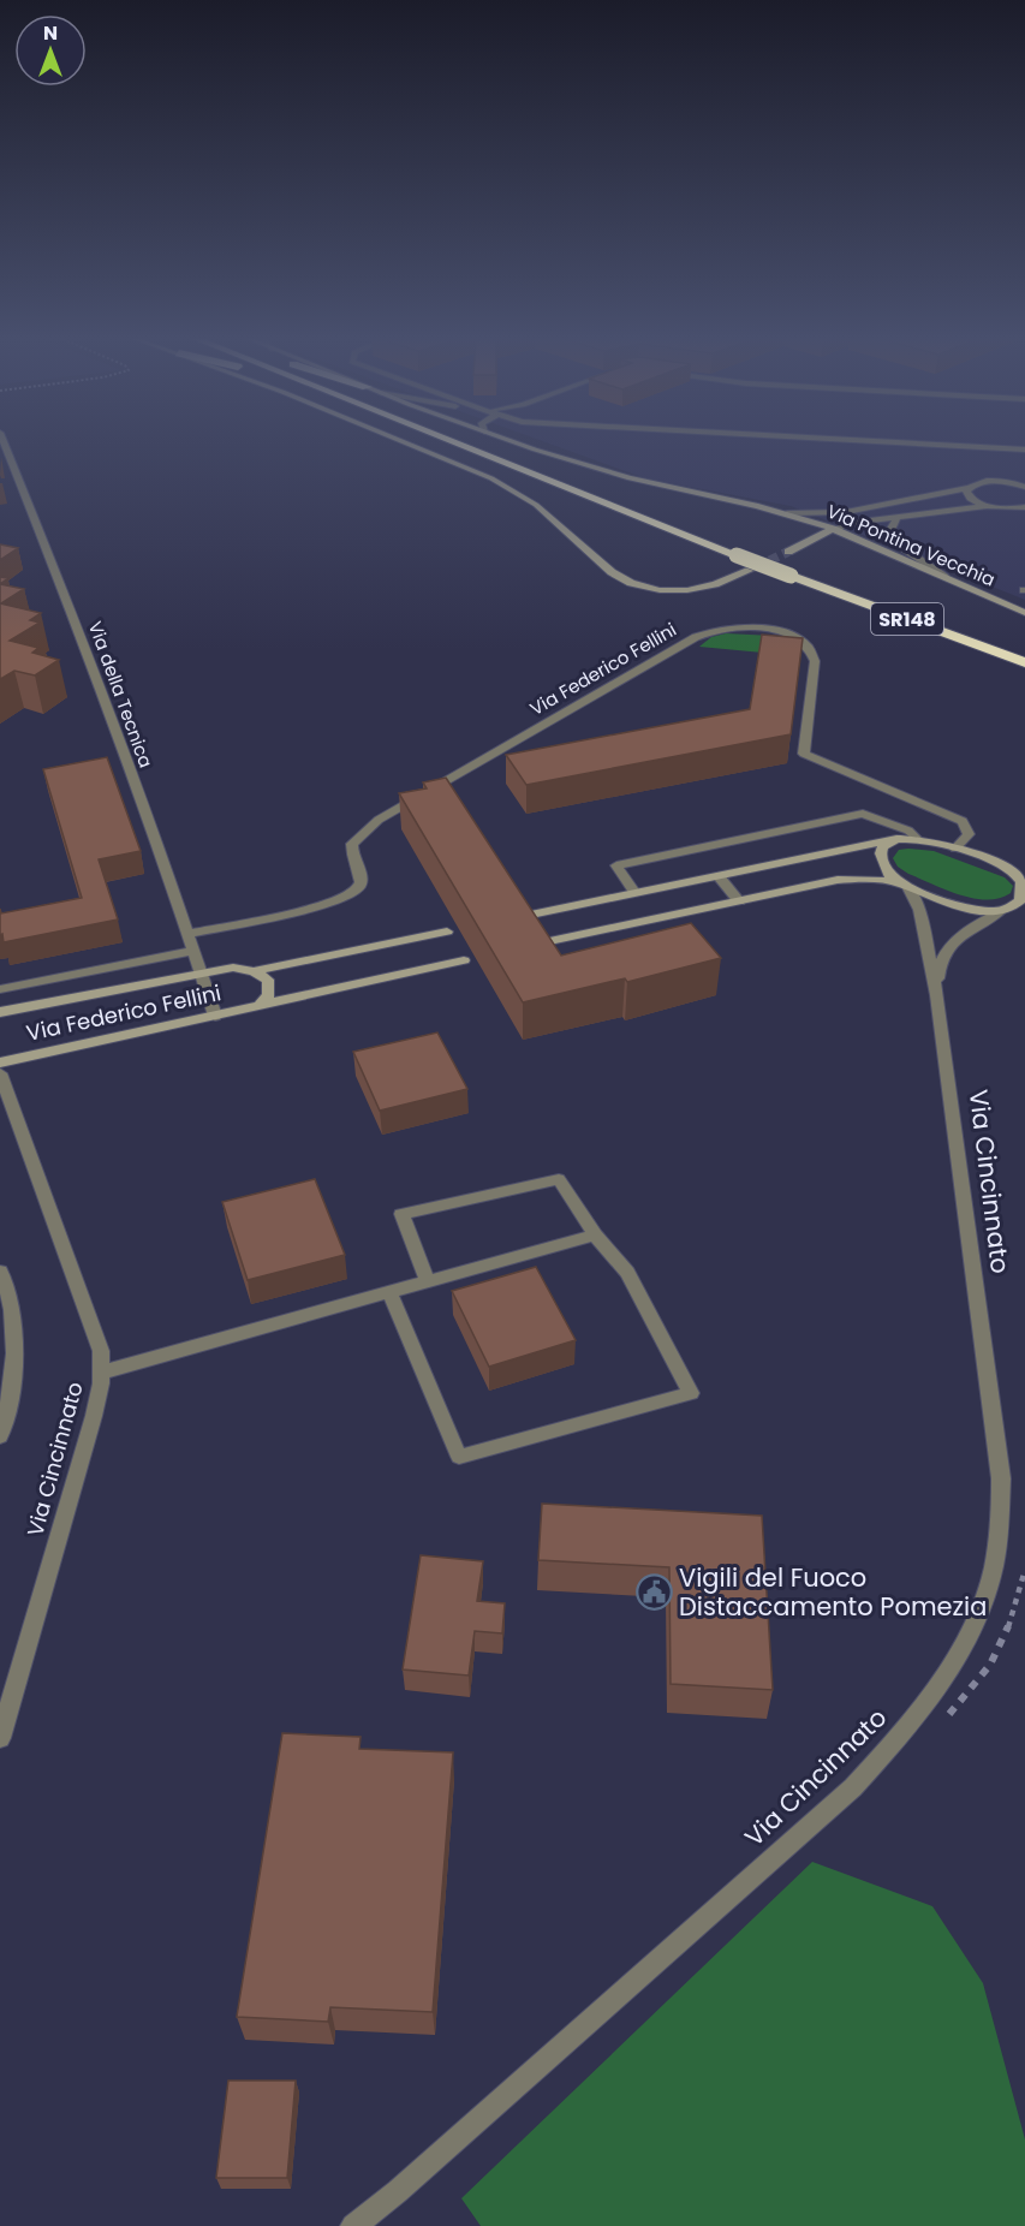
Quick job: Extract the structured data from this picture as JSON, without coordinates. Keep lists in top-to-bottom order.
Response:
{
  "streets": {
    "highway": ["SR148"],
    "street": [
      "Via Pontina Vecchia",
      "Via Federico Fellini",
      "Via della Tecnica",
      "Via Cincinnato"
    ]
  },
  "crossings": [
    ["Via Federico Fellini", "Via della Tecnica"]
  ],
  "places": {
    "public building": ["Vigili del Fuoco Distaccamento Pomezia"]
  },
  "north": "top"
}
